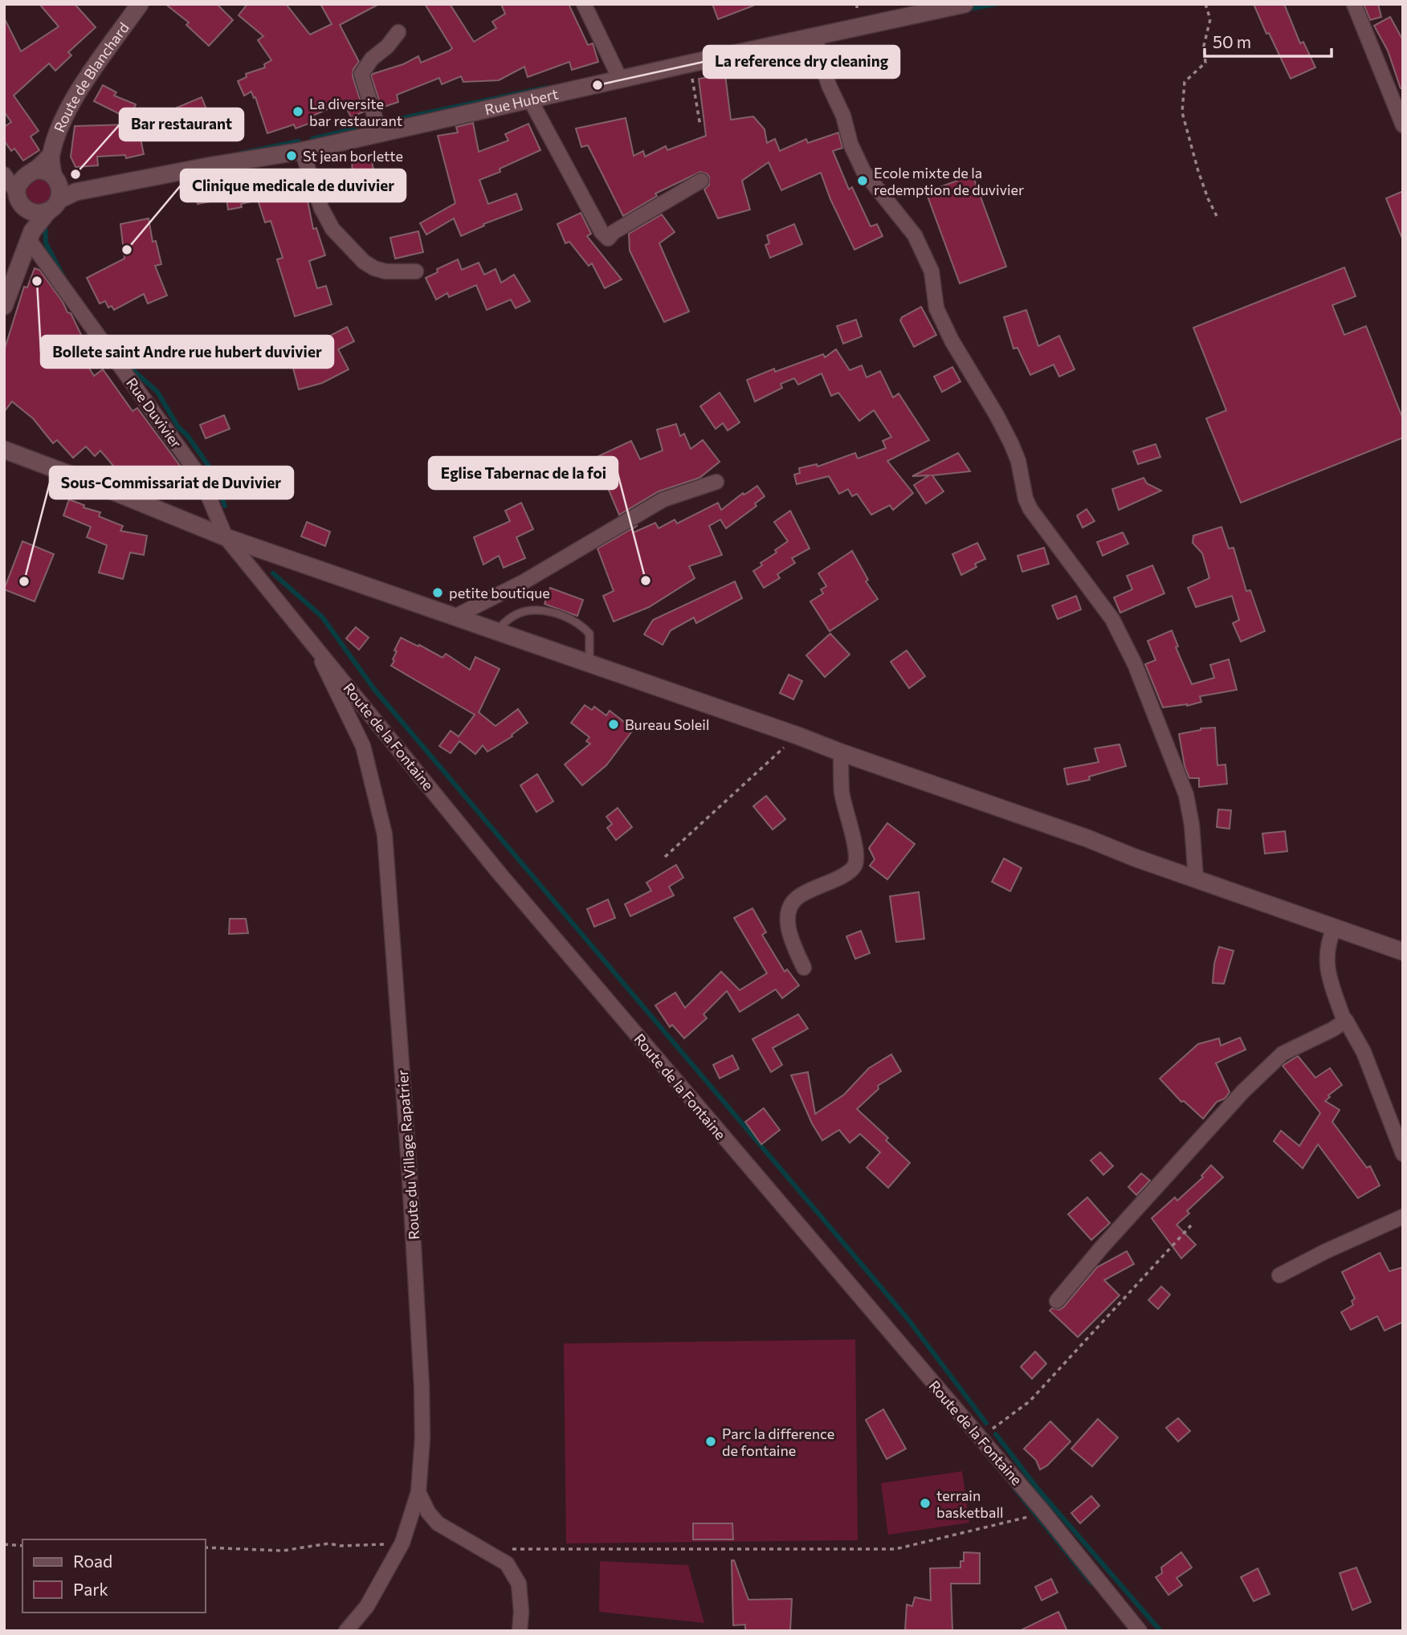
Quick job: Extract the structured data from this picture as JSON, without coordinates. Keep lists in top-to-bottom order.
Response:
{
  "streets": {
    "street": [
      "Route de Blanchard",
      "Rue Hubert",
      "Rue Duvivier",
      "Route de la Fontaine",
      "Route du Village Rapatrier"
    ]
  },
  "crossings": [
    ["Route de Blanchard", "Rue Hubert"],
    ["Rue Duvivier", "Route de la Fontaine"],
    ["Route de la Fontaine", "Route du Village Rapatrier"]
  ],
  "places": [
    "La reference dry cleaning",
    "La diversite bar restaurant",
    "St jean borlette",
    "Bar restaurant",
    "Ecole mixte de la redemption de duvivier",
    "Clinique medicale de duvivier",
    "Bollete saint Andre rue hubert duvivier",
    "Eglise Tabernac de la foi",
    "Sous-Commissariat de Duvivier",
    "petite boutique",
    "Bureau Soleil",
    "Parc la difference de fontaine",
    "terrain basketball"
  ],
  "legend": ["Road", "Park"],
  "scale_bar": "50 m"
}
